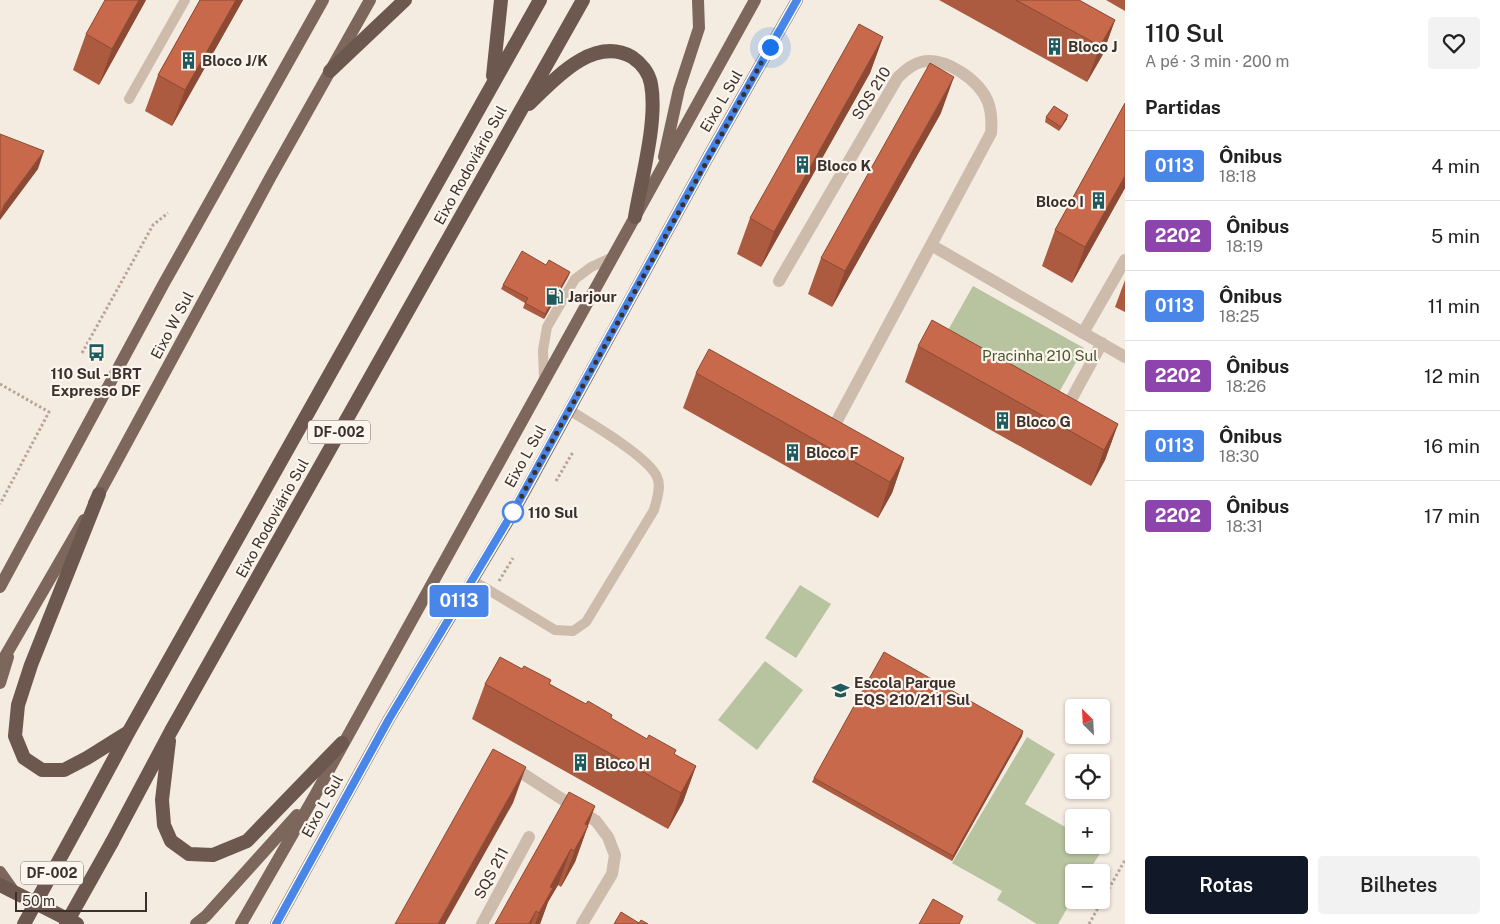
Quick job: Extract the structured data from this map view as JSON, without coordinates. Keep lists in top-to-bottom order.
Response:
{
  "streets": {
    "highway": ["Eixo Rodoviário Sul", "DF-002"],
    "main road": ["Eixo L Sul", "Eixo W Sul"],
    "street": ["SQS 210", "SQS 211"]
  },
  "parks": ["Pracinha 210 Sul"],
  "places": {
    "building": [
      "Bloco J",
      "Bloco J/K",
      "Bloco K",
      "Bloco I",
      "Bloco G",
      "Bloco F",
      "Bloco H"
    ],
    "fuel station": ["Jarjour"],
    "bus stop": ["110 Sul - BRT Expresso DF"],
    "other": ["110 Sul"],
    "school or university": ["Escola Parque EQS 210/211 Sul"]
  },
  "lines": ["bus line 0113"],
  "scale_bar": "50 m",
  "north": "top left",
  "page": {
    "on_map": "0113",
    "heading": [
      ["110 Sul", "A pé · 3 min · 200 m"],
      "Partidas"
    ],
    "list": [
      {
        "mark": "0113",
        "name": "Ônibus",
        "note": "18:18",
        "value": "4 min"
      },
      {
        "mark": "2202",
        "name": "Ônibus",
        "note": "18:19",
        "value": "5 min"
      },
      {
        "mark": "0113",
        "name": "Ônibus",
        "note": "18:25",
        "value": "11 min"
      },
      {
        "mark": "2202",
        "name": "Ônibus",
        "note": "18:26",
        "value": "12 min"
      },
      {
        "mark": "0113",
        "name": "Ônibus",
        "note": "18:30",
        "value": "16 min"
      },
      {
        "mark": "2202",
        "name": "Ônibus",
        "note": "18:31",
        "value": "17 min"
      }
    ],
    "map_buttons": ["+", "−"],
    "buttons": ["Rotas", "Bilhetes"],
    "scale": "50 m"
  }
}
